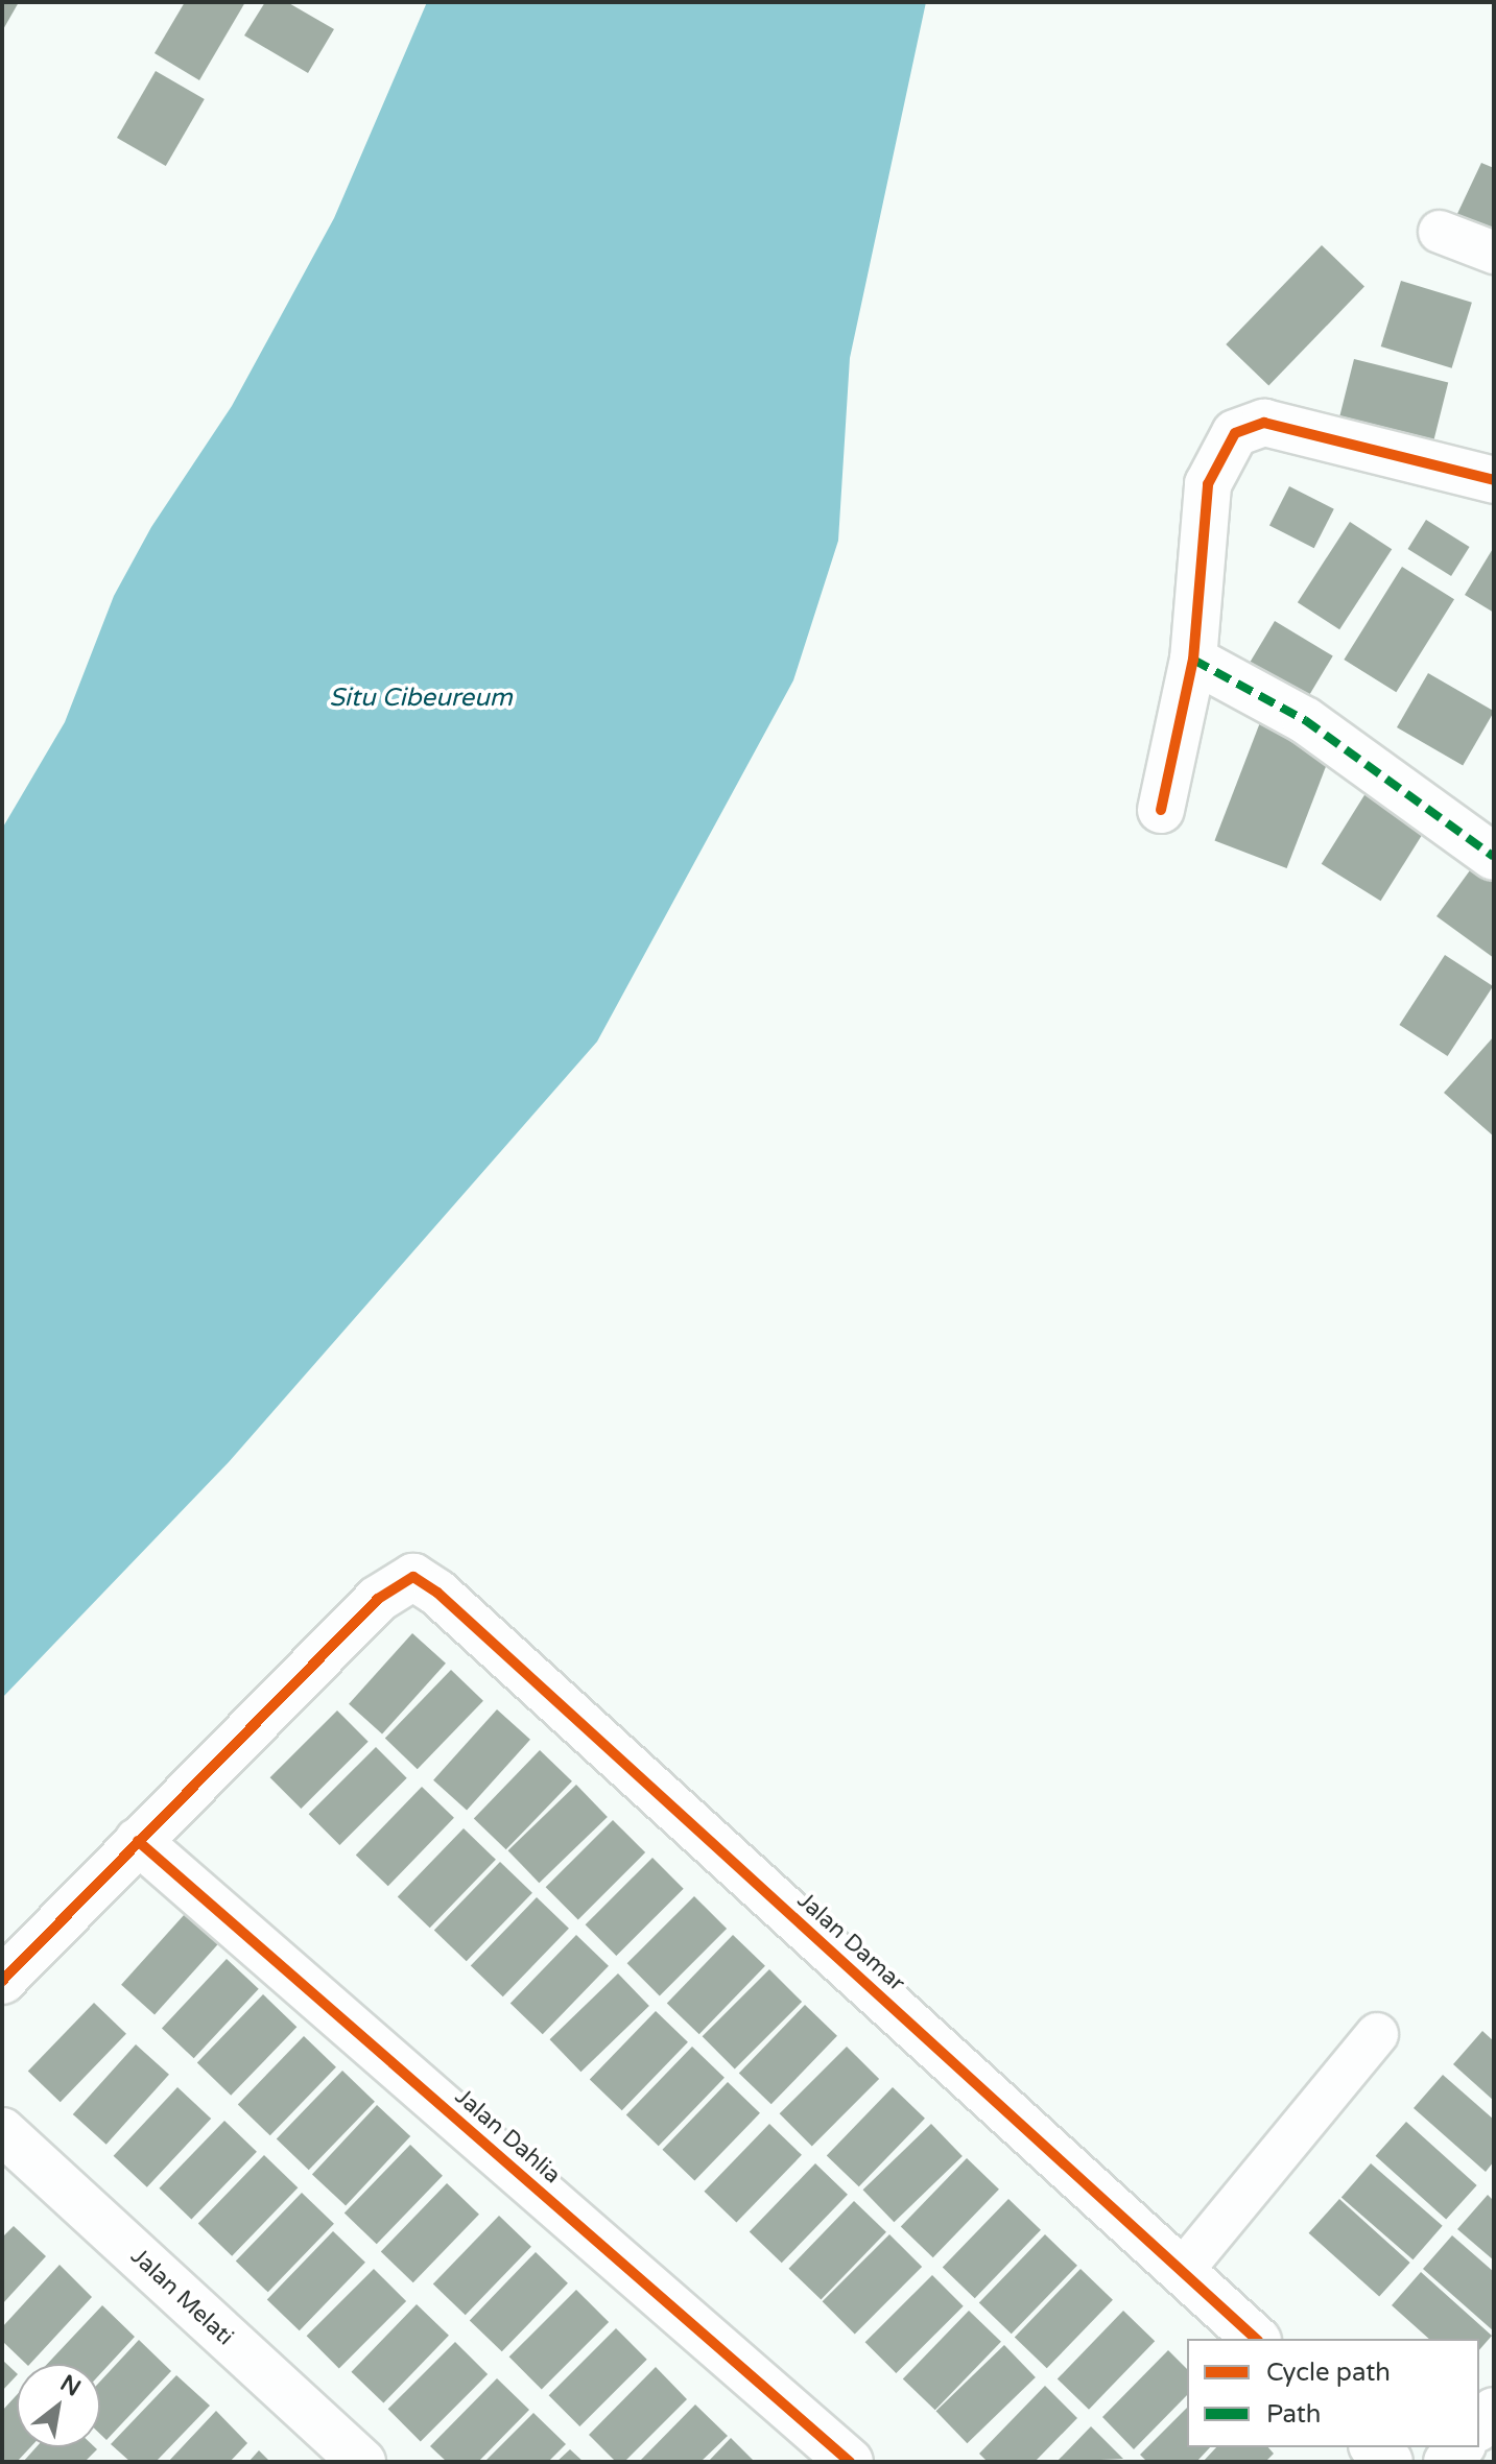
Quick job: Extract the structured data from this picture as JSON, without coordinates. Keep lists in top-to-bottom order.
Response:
{
  "streets": {
    "street": ["Jalan Damar", "Jalan Dahlia", "Jalan Melati"]
  },
  "crossings": [
    ["Jalan Damar", "Jalan Dahlia"]
  ],
  "water": ["Situ Cibeureum"],
  "legend": ["Cycle path", "Path"],
  "north": "top right"
}
